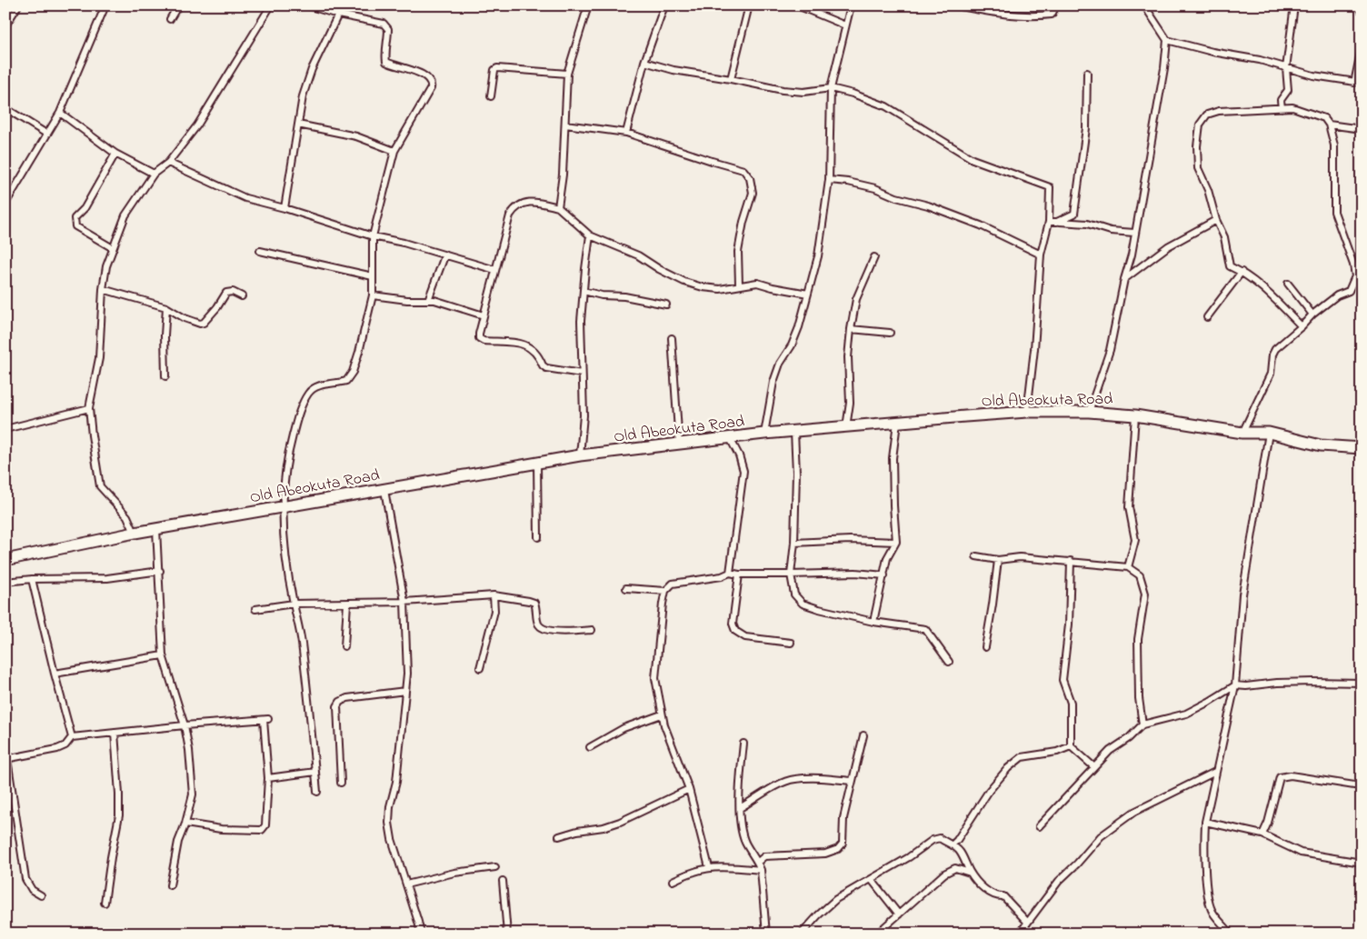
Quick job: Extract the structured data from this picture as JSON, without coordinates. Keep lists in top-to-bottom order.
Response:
{
  "streets": {
    "highway": ["Old Abeokuta Road"]
  }
}
